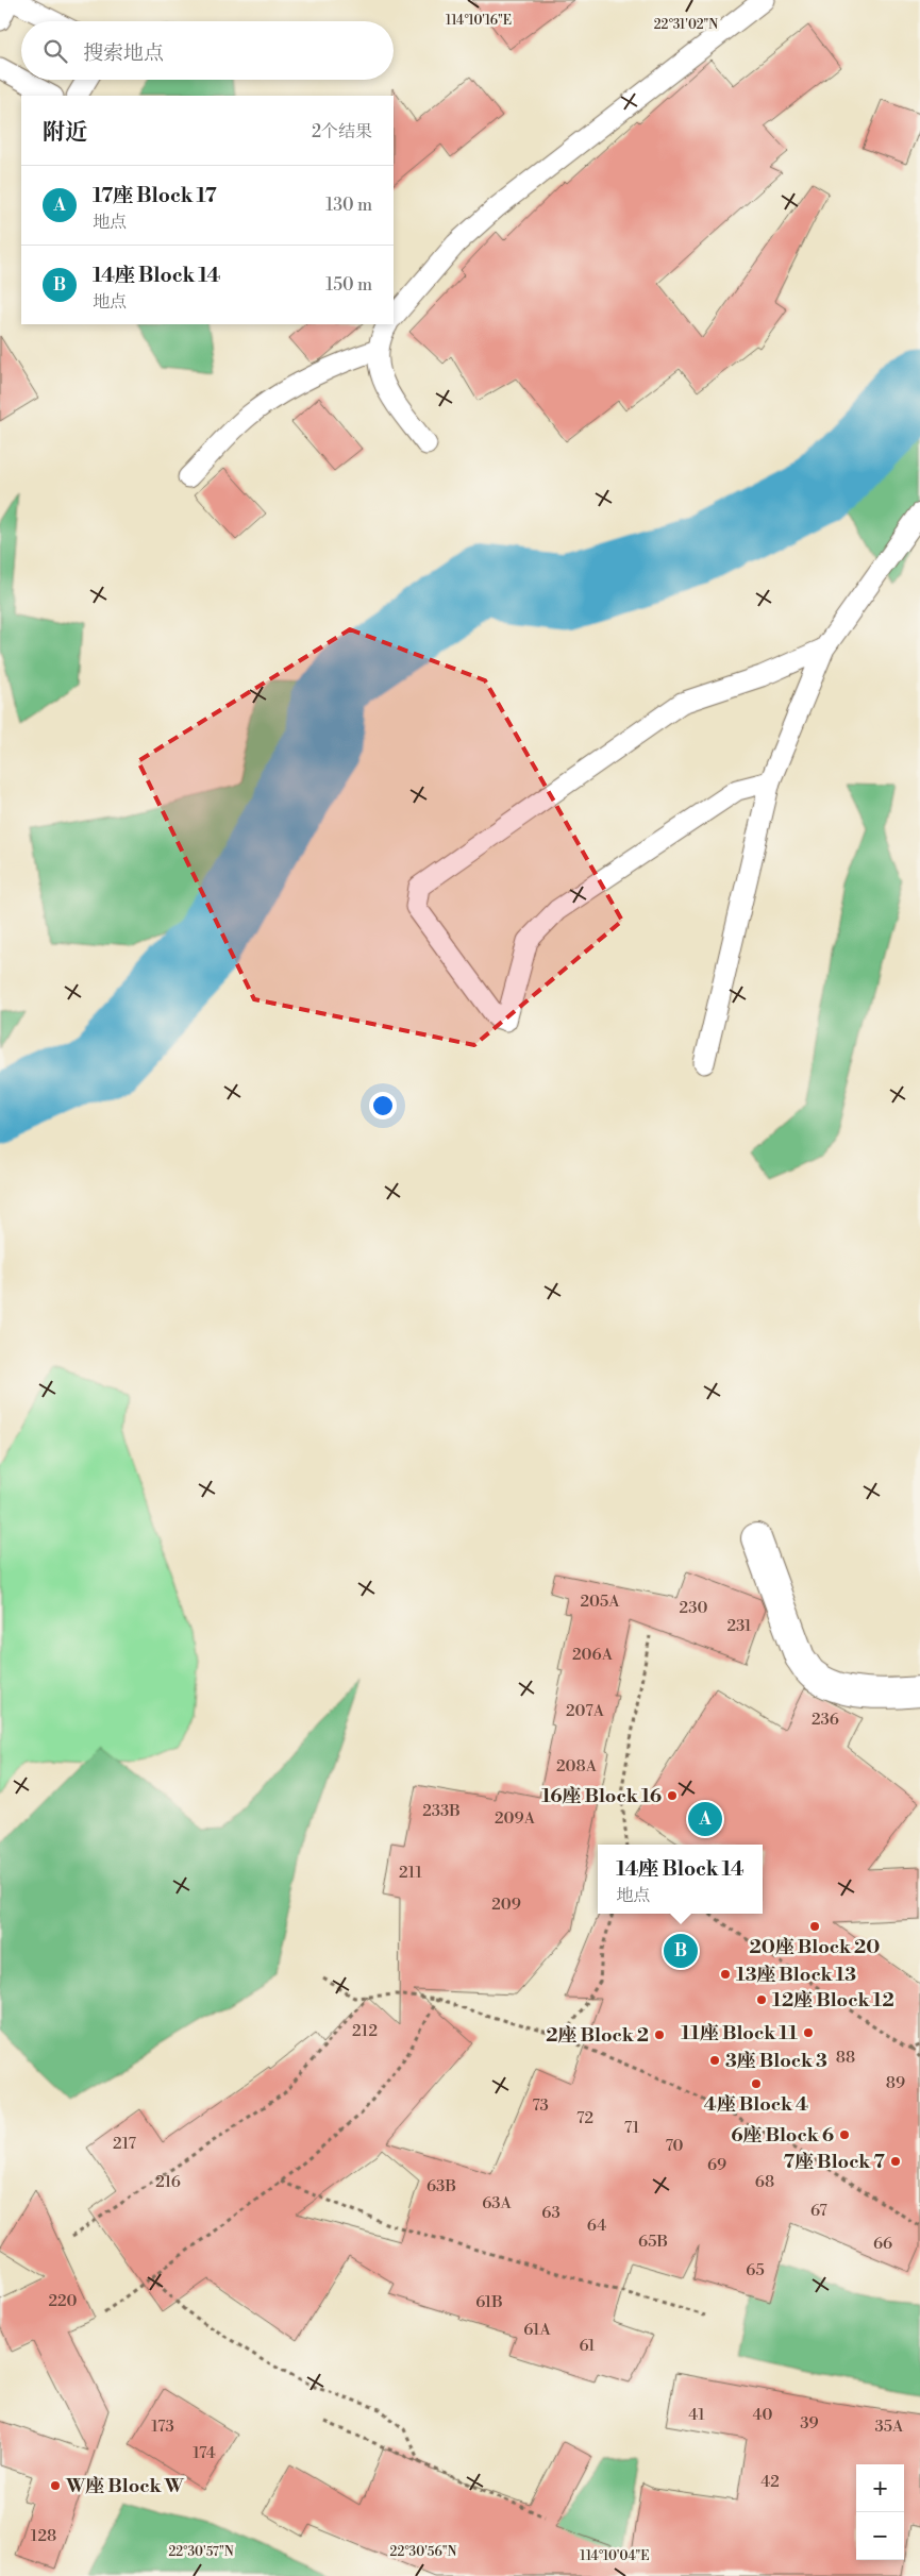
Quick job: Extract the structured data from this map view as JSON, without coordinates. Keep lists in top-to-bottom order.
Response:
{
  "places": [
    "16座 Block 16",
    "20座 Block 20",
    "13座 Block 13",
    "12座 Block 12",
    "11座 Block 11",
    "2座 Block 2",
    "3座 Block 3",
    "4座 Block 4",
    "6座 Block 6",
    "7座 Block 7",
    "W座 Block W"
  ],
  "house_numbers": [
    "205A",
    "230",
    "231",
    "206A",
    "207A",
    "236",
    "208A",
    "233B",
    "209A",
    "211",
    "209",
    "212",
    "88",
    "89",
    "73",
    "72",
    "71",
    "217",
    "70",
    "69",
    "216",
    "68",
    "63B",
    "63A",
    "67",
    "63",
    "64",
    "65B",
    "66",
    "65",
    "220",
    "61B",
    "61A",
    "61",
    "41",
    "40",
    "39",
    "173",
    "35A",
    "174",
    "42",
    "128"
  ],
  "page": {
    "search": "搜索地点",
    "heading": ["附近", "2个结果"],
    "list": [
      {
        "mark": "A",
        "name": "17座 Block 17",
        "note": "地点",
        "value": "130 m"
      },
      {
        "mark": "B",
        "name": "14座 Block 14",
        "note": "地点",
        "value": "150 m"
      }
    ],
    "pins": ["A", "B"],
    "popup": ["14座 Block 14", "地点"],
    "map_buttons": ["+", "−"]
  },
  "coordinates": [
    "114°10'16\"E",
    "22°31'02\"N",
    "22°30'57\"N",
    "22°30'56\"N",
    "114°10'04\"E"
  ]
}
